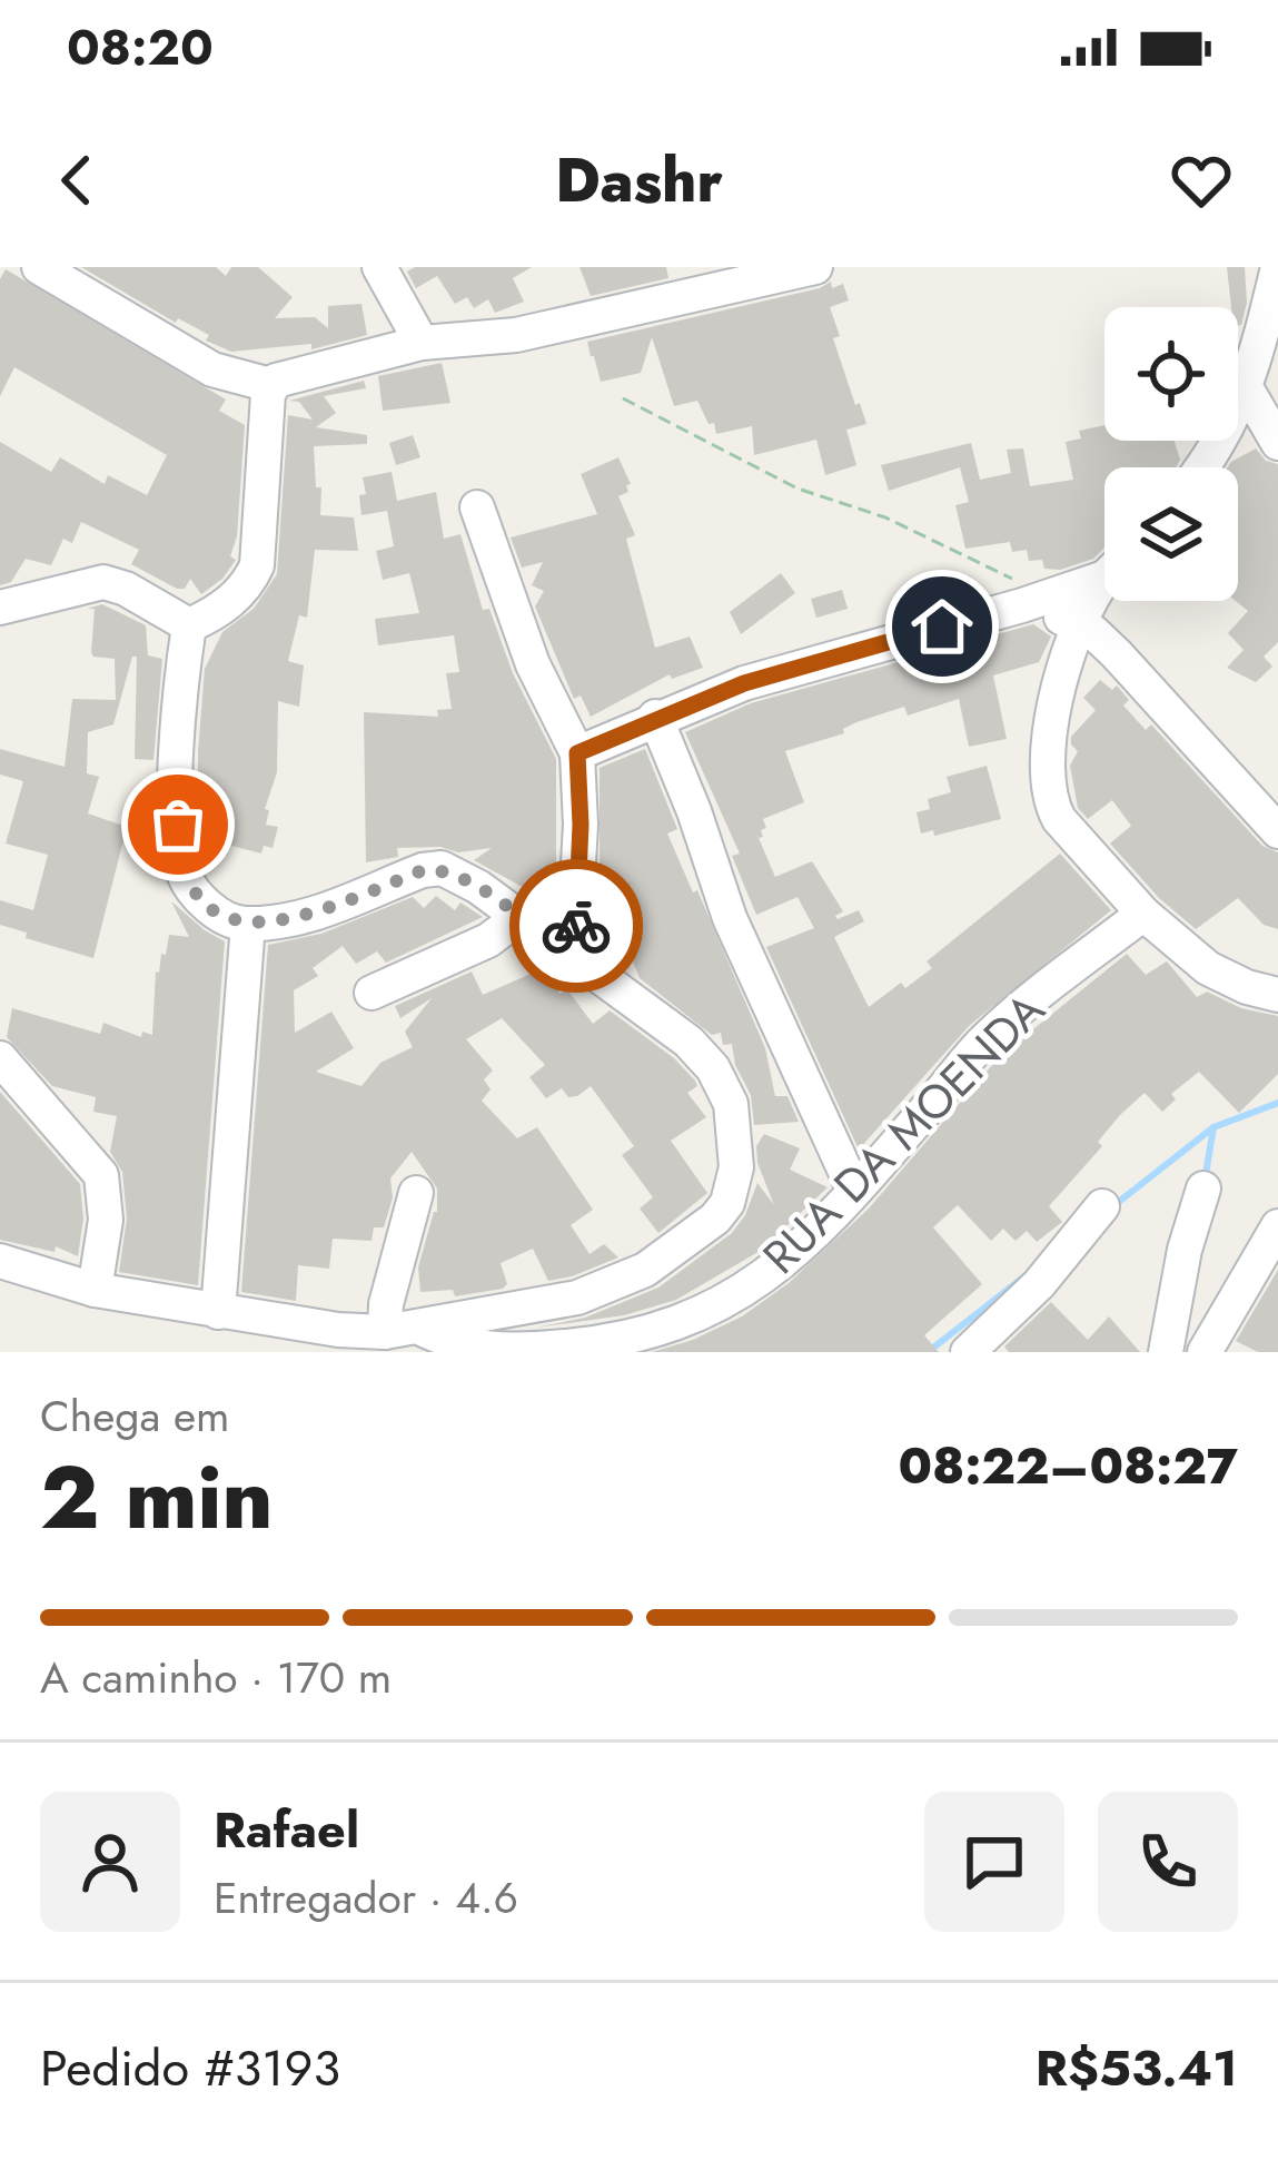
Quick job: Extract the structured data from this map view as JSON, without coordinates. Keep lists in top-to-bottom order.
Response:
{
  "streets": {
    "street": ["RUA DA MOENDA"]
  },
  "page": {
    "status": "08:20",
    "header": "Dashr",
    "heading": ["2 min", "Chega em", "08:22–08:27"],
    "panel": [
      "Rafael",
      "Entregador · 4.6",
      "Pedido #3193",
      "R$53.41"
    ],
    "bar": "A caminho · 170 m"
  }
}
